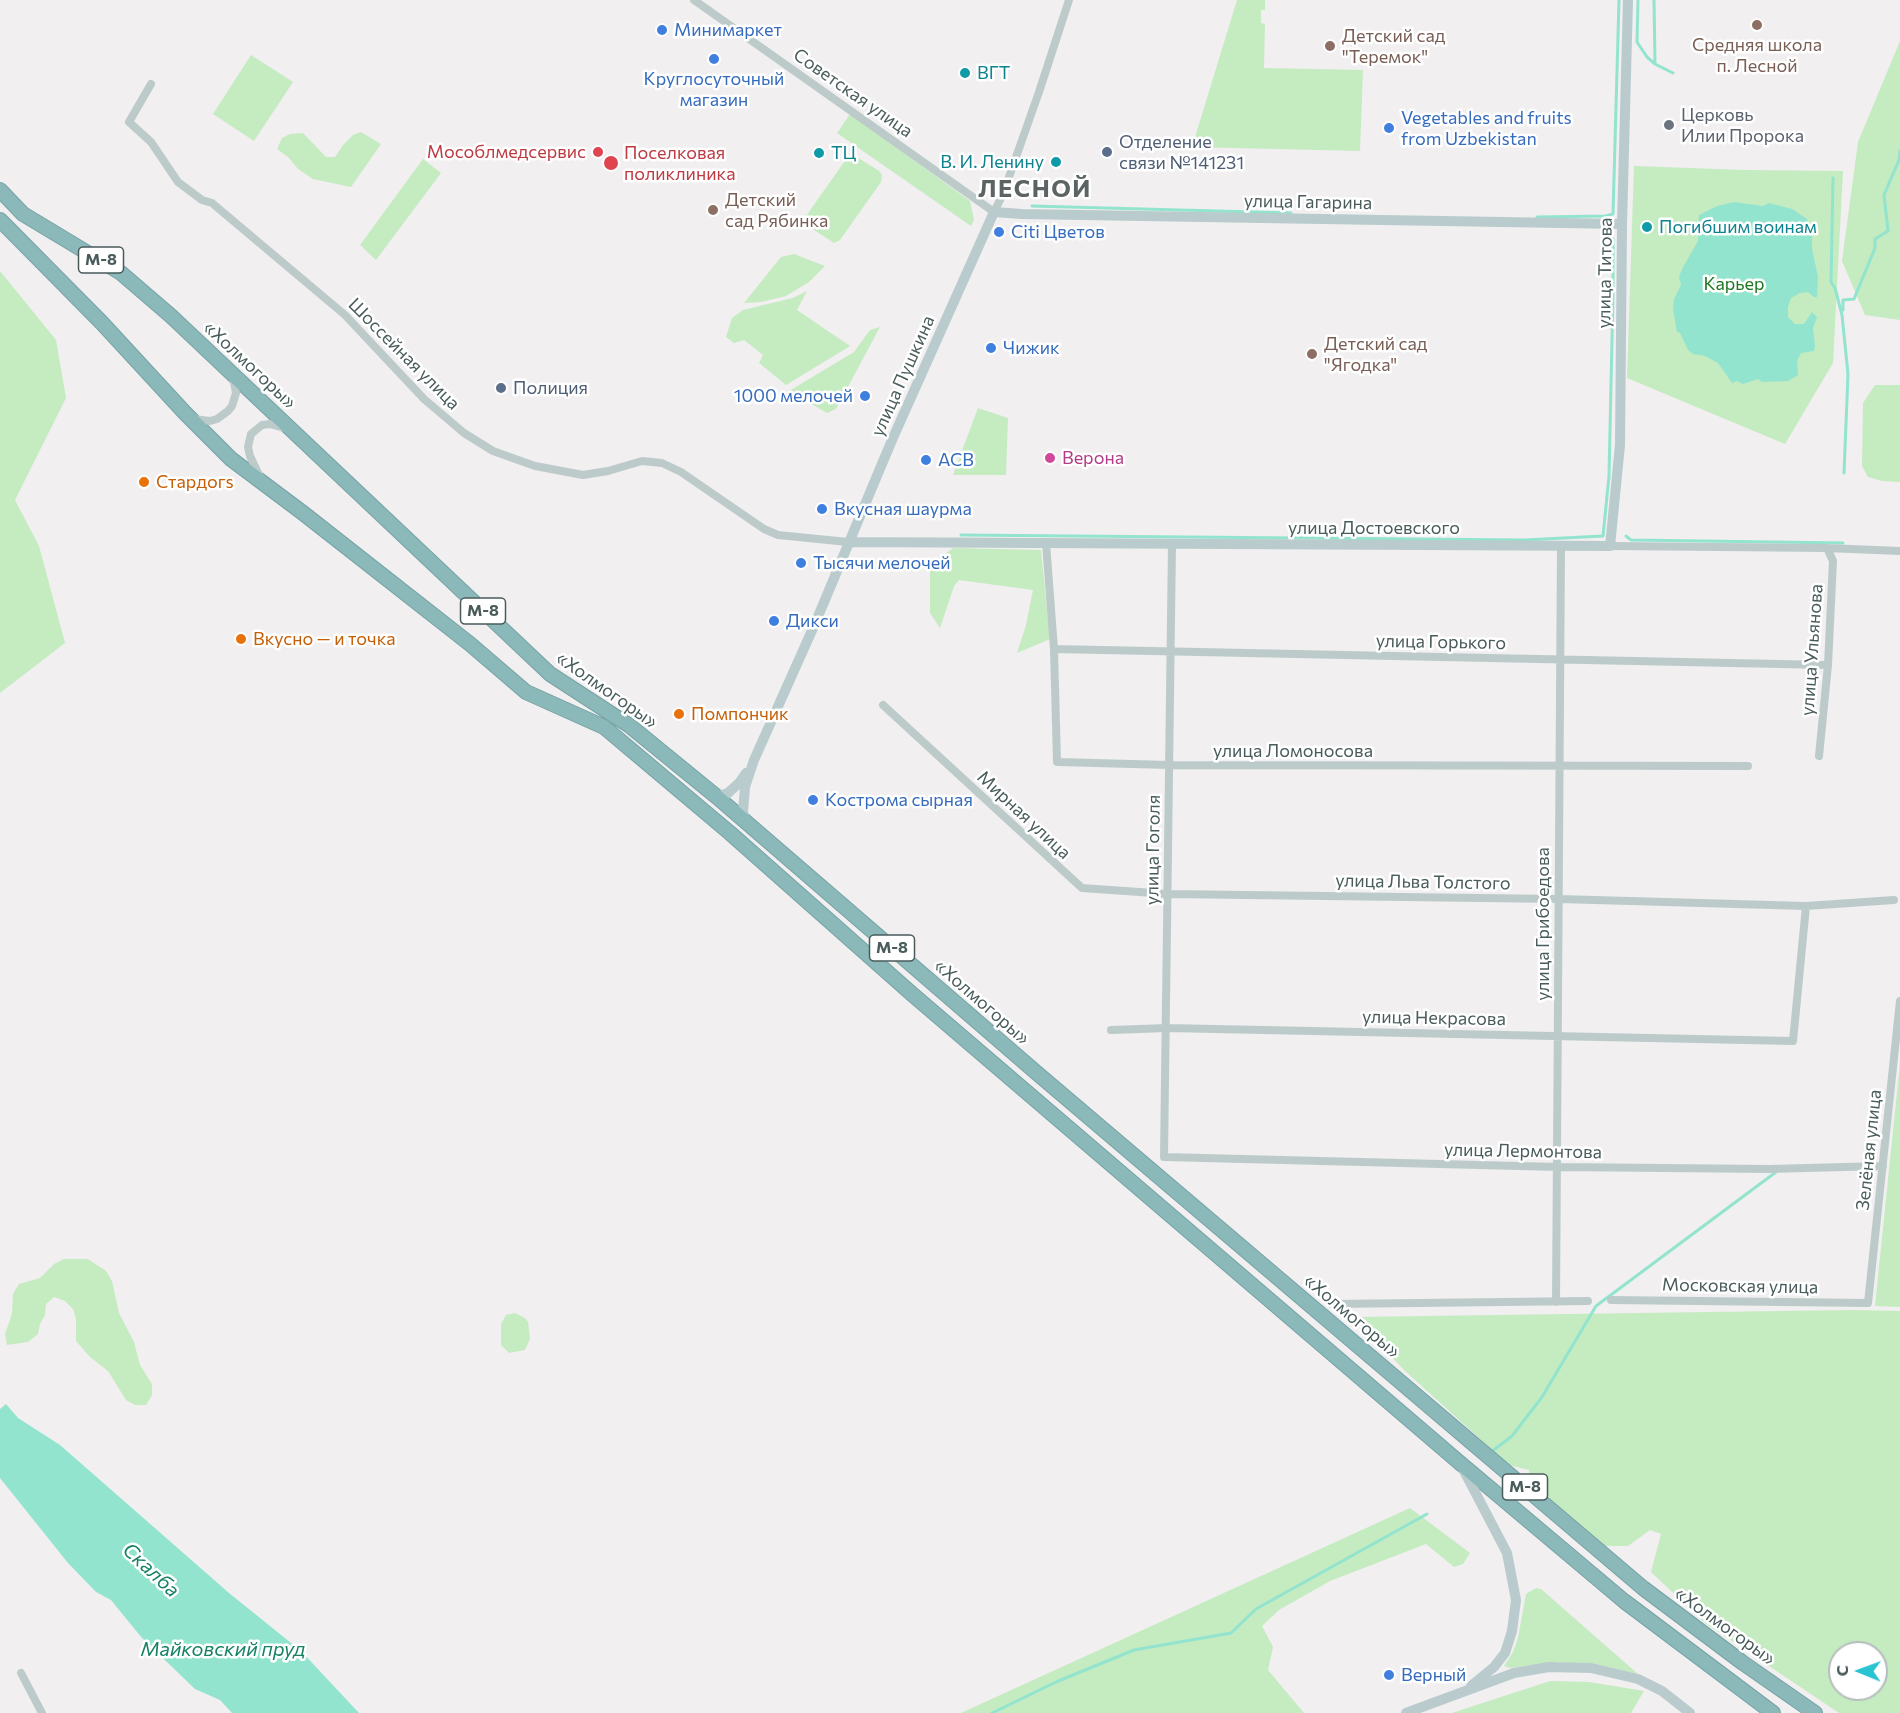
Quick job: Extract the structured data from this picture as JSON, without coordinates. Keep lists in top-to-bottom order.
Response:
{
  "streets": {
    "highway": ["М-8", "«Холмогоры»"],
    "street": [
      "Советская улица",
      "улица Гагарина",
      "улица Титова",
      "Шоссейная улица",
      "улица Пушкина",
      "улица Достоевского",
      "улица Горького",
      "улица Ульянова",
      "улица Ломоносова",
      "Мирная улица",
      "улица Гоголя",
      "улица Льва Толстого",
      "улица Грибоедова",
      "улица Некрасова",
      "Зелёная улица",
      "улица Лермонтова",
      "Московская улица"
    ]
  },
  "crossings": [
    ["Советская улица", "улица Гагарина"],
    ["Советская улица", "улица Пушкина"],
    ["улица Гагарина", "улица Титова"],
    ["улица Гагарина", "улица Пушкина"],
    ["улица Титова", "улица Достоевского"],
    ["Шоссейная улица", "улица Пушкина"],
    ["Шоссейная улица", "улица Достоевского"],
    ["улица Пушкина", "улица Достоевского"],
    ["улица Достоевского", "улица Ульянова"],
    ["улица Достоевского", "улица Ломоносова"],
    ["улица Достоевского", "улица Гоголя"],
    ["улица Достоевского", "улица Грибоедова"],
    ["улица Горького", "улица Ульянова"],
    ["улица Горького", "улица Ломоносова"],
    ["улица Горького", "улица Гоголя"],
    ["улица Горького", "улица Грибоедова"],
    ["улица Ломоносова", "улица Гоголя"],
    ["улица Ломоносова", "улица Грибоедова"],
    ["Мирная улица", "улица Гоголя"],
    ["Мирная улица", "улица Льва Толстого"],
    ["улица Гоголя", "улица Льва Толстого"],
    ["улица Гоголя", "улица Некрасова"],
    ["улица Гоголя", "улица Лермонтова"],
    ["улица Льва Толстого", "улица Грибоедова"],
    ["улица Льва Толстого", "улица Некрасова"],
    ["улица Грибоедова", "улица Некрасова"],
    ["улица Грибоедова", "улица Лермонтова"],
    ["Зелёная улица", "улица Лермонтова"],
    ["Зелёная улица", "Московская улица"]
  ],
  "districts": ["ЛЕСНОЙ"],
  "water": ["Скалба", "Майковский пруд"],
  "parks": ["Карьер"],
  "places": [
    "Средняя школа п. Лесной",
    "Минимаркет",
    "Детский сад \"Теремок\"",
    "Круглосуточный магазин",
    "ВГТ",
    "Церковь Илии Пророка",
    "Vegetables and fruits from Uzbekistan",
    "Мособлмедсервис",
    "Отделение связи №141231",
    "ТЦ",
    "В. И. Ленину",
    "Поселковая поликлиника",
    "Детский сад Рябинка",
    "Погибшим воинам",
    "Citi Цветов",
    "Чижик",
    "Детский сад \"Ягодка\"",
    "Полиция",
    "1000 мелочей",
    "Верона",
    "АСВ",
    "Стардогs",
    "Вкусная шаурма",
    "Тысячи мелочей",
    "Дикси",
    "Вкусно — и точка",
    "Помпончик",
    "Кострома сырная",
    "Верный"
  ],
  "north": "left"
}
